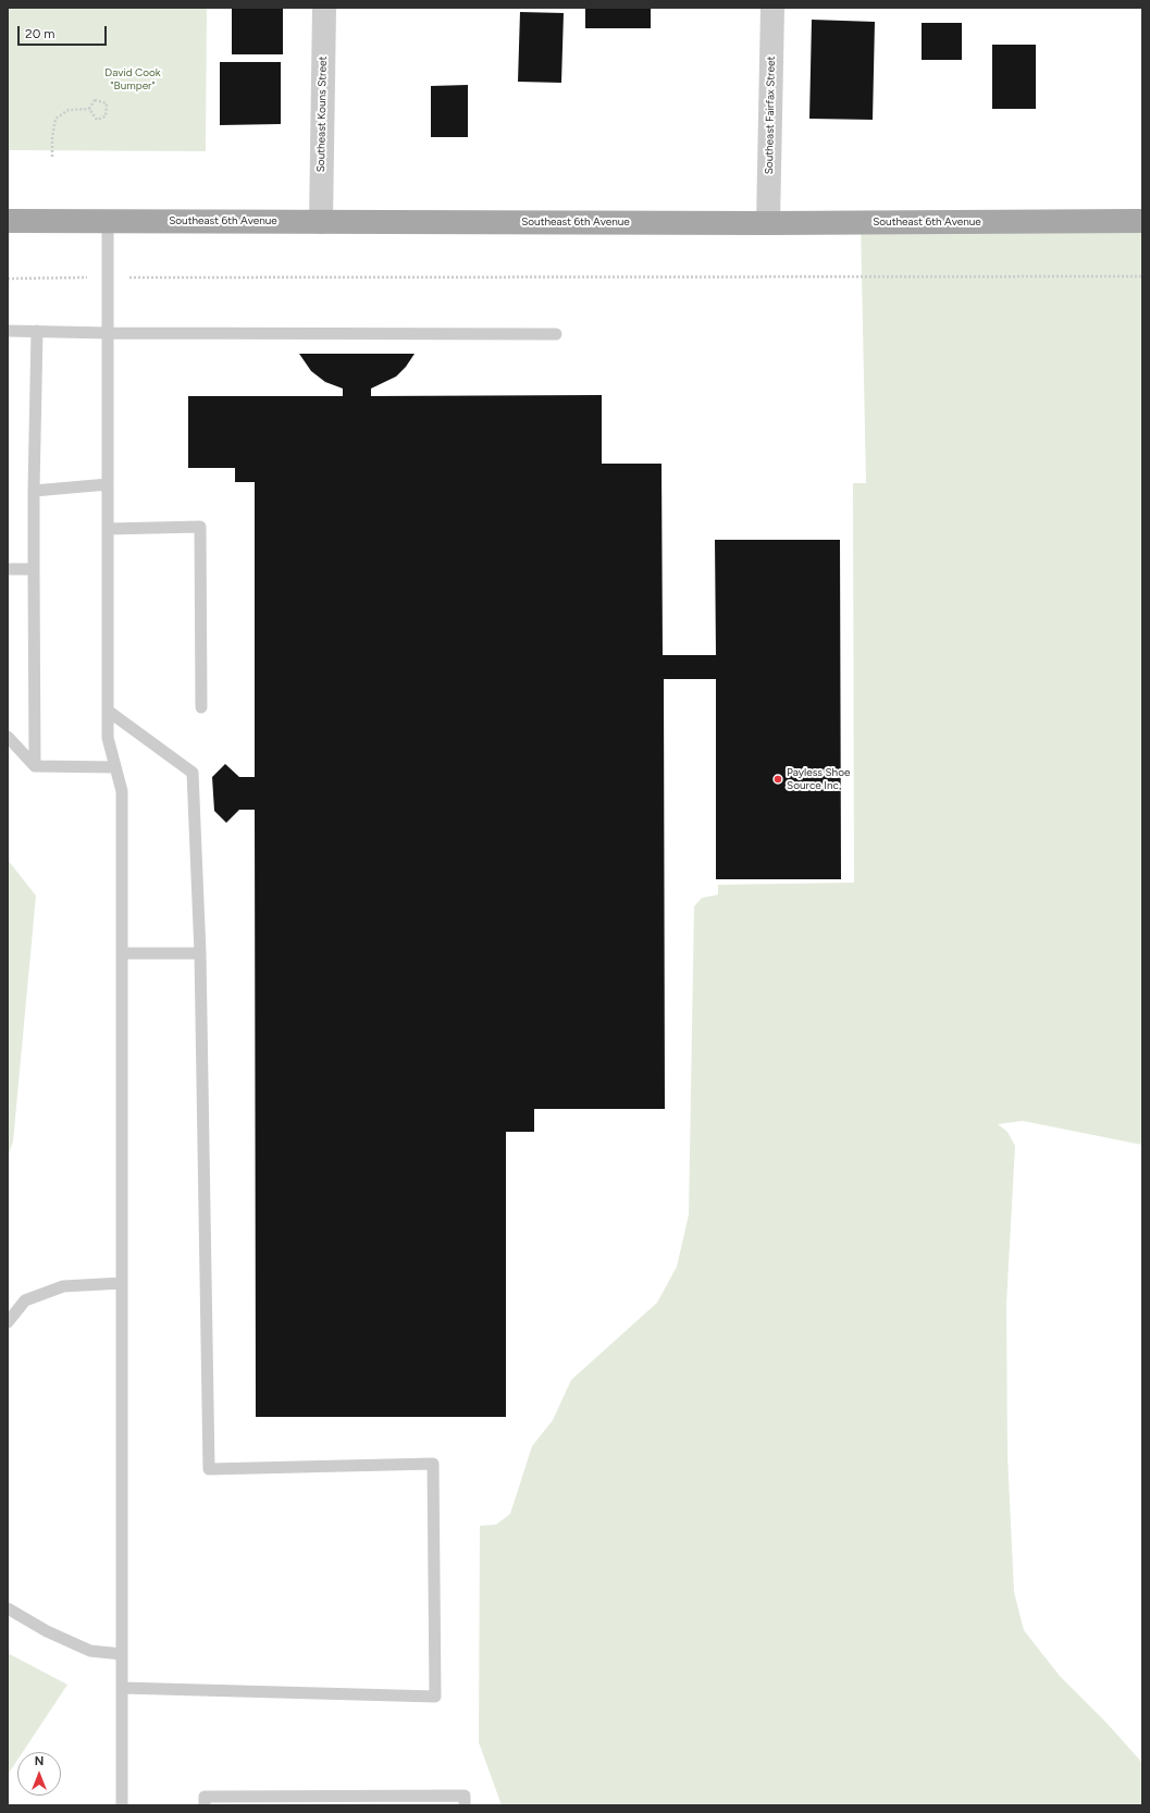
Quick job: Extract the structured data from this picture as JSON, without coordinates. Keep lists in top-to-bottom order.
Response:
{
  "streets": {
    "main road": ["Southeast 6th Avenue"],
    "street": ["Southeast Kouns Street", "Southeast Fairfax Street"]
  },
  "crossings": [
    ["Southeast Kouns Street", "Southeast 6th Avenue"],
    ["Southeast Fairfax Street", "Southeast 6th Avenue"]
  ],
  "parks": ["David Cook \"Bumper\""],
  "places": ["Payless Shoe Source Inc."],
  "scale_bar": "20 m",
  "north": "top"
}
